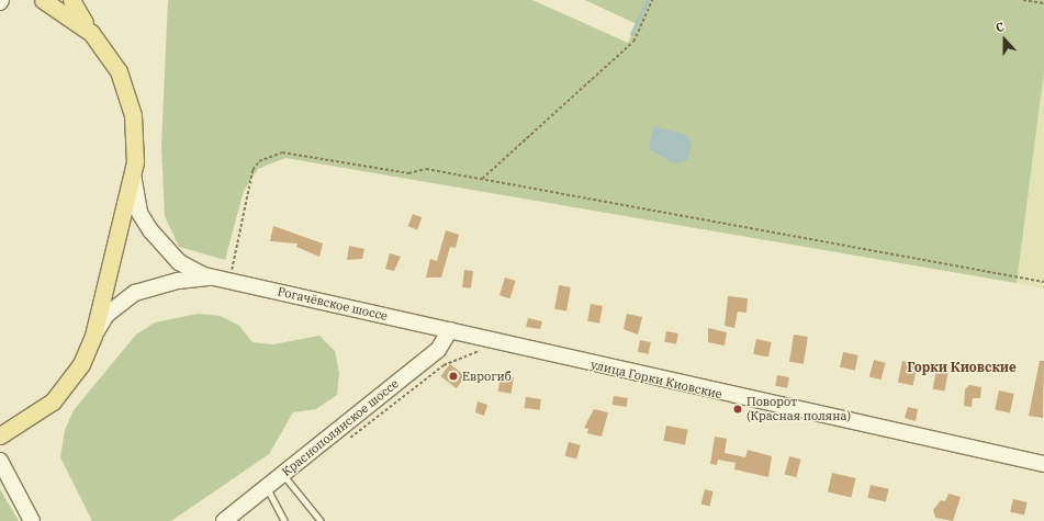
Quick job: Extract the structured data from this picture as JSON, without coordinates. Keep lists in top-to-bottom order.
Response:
{
  "streets": {
    "main road": ["Рогачёвское шоссе", "улица Горки Киовские", "Краснополянское шоссе"]
  },
  "crossings": [
    ["Рогачёвское шоссе", "улица Горки Киовские"],
    ["Рогачёвское шоссе", "Краснополянское шоссе"],
    ["улица Горки Киовские", "Краснополянское шоссе"]
  ],
  "districts": ["Горки Киовские"],
  "places": ["Еврогиб", "Поворот (Красная поляна)"],
  "north": "top"
}
